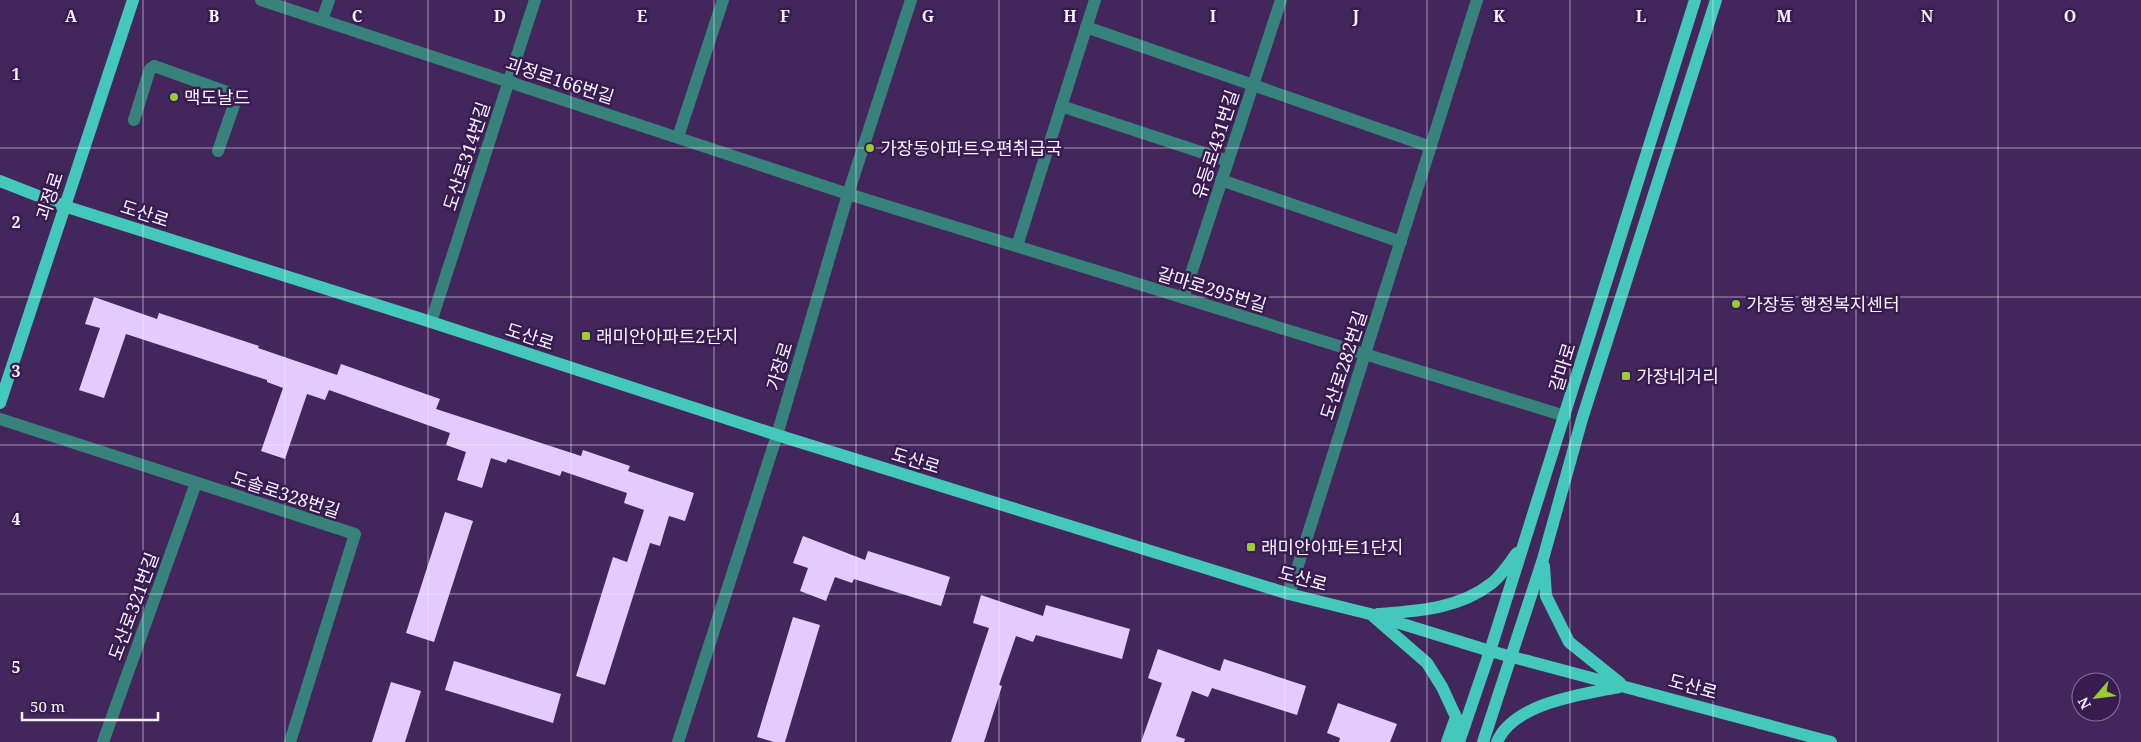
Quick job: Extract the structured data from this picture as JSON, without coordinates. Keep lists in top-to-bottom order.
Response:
{
  "streets": {
    "main road": ["괴정로", "도산로", "갈마로"],
    "street": [
      "괴정로166번길",
      "유등로431번길",
      "도산로314번길",
      "갈마로295번길",
      "도산로282번길",
      "가장로",
      "도솔로328번길",
      "도산로321번길"
    ]
  },
  "crossings": [
    ["괴정로166번길", "도산로314번길"],
    ["괴정로166번길", "갈마로295번길"],
    ["괴정로166번길", "가장로"],
    ["유등로431번길", "갈마로295번길"],
    ["도산로314번길", "도산로"],
    ["괴정로", "도산로"],
    ["도산로", "도산로282번길"],
    ["도산로", "가장로"],
    ["도산로", "갈마로"],
    ["갈마로295번길", "도산로282번길"],
    ["갈마로295번길", "가장로"],
    ["갈마로295번길", "갈마로"],
    ["도솔로328번길", "도산로321번길"]
  ],
  "places": {
    "other": ["맥도날드", "가장동아파트우편취급국", "가장동 행정복지센터"],
    "transit": ["래미안아파트2단지", "가장네거리", "래미안아파트1단지"]
  },
  "scale_bar": "50 m",
  "north": "bottom left",
  "grid": {
    "columns": [
      "A",
      "B",
      "C",
      "D",
      "E",
      "F",
      "G",
      "H",
      "I",
      "J",
      "K",
      "L",
      "M",
      "N",
      "O"
    ],
    "rows": [
      "1",
      "2",
      "3",
      "4",
      "5"
    ]
  }
}
